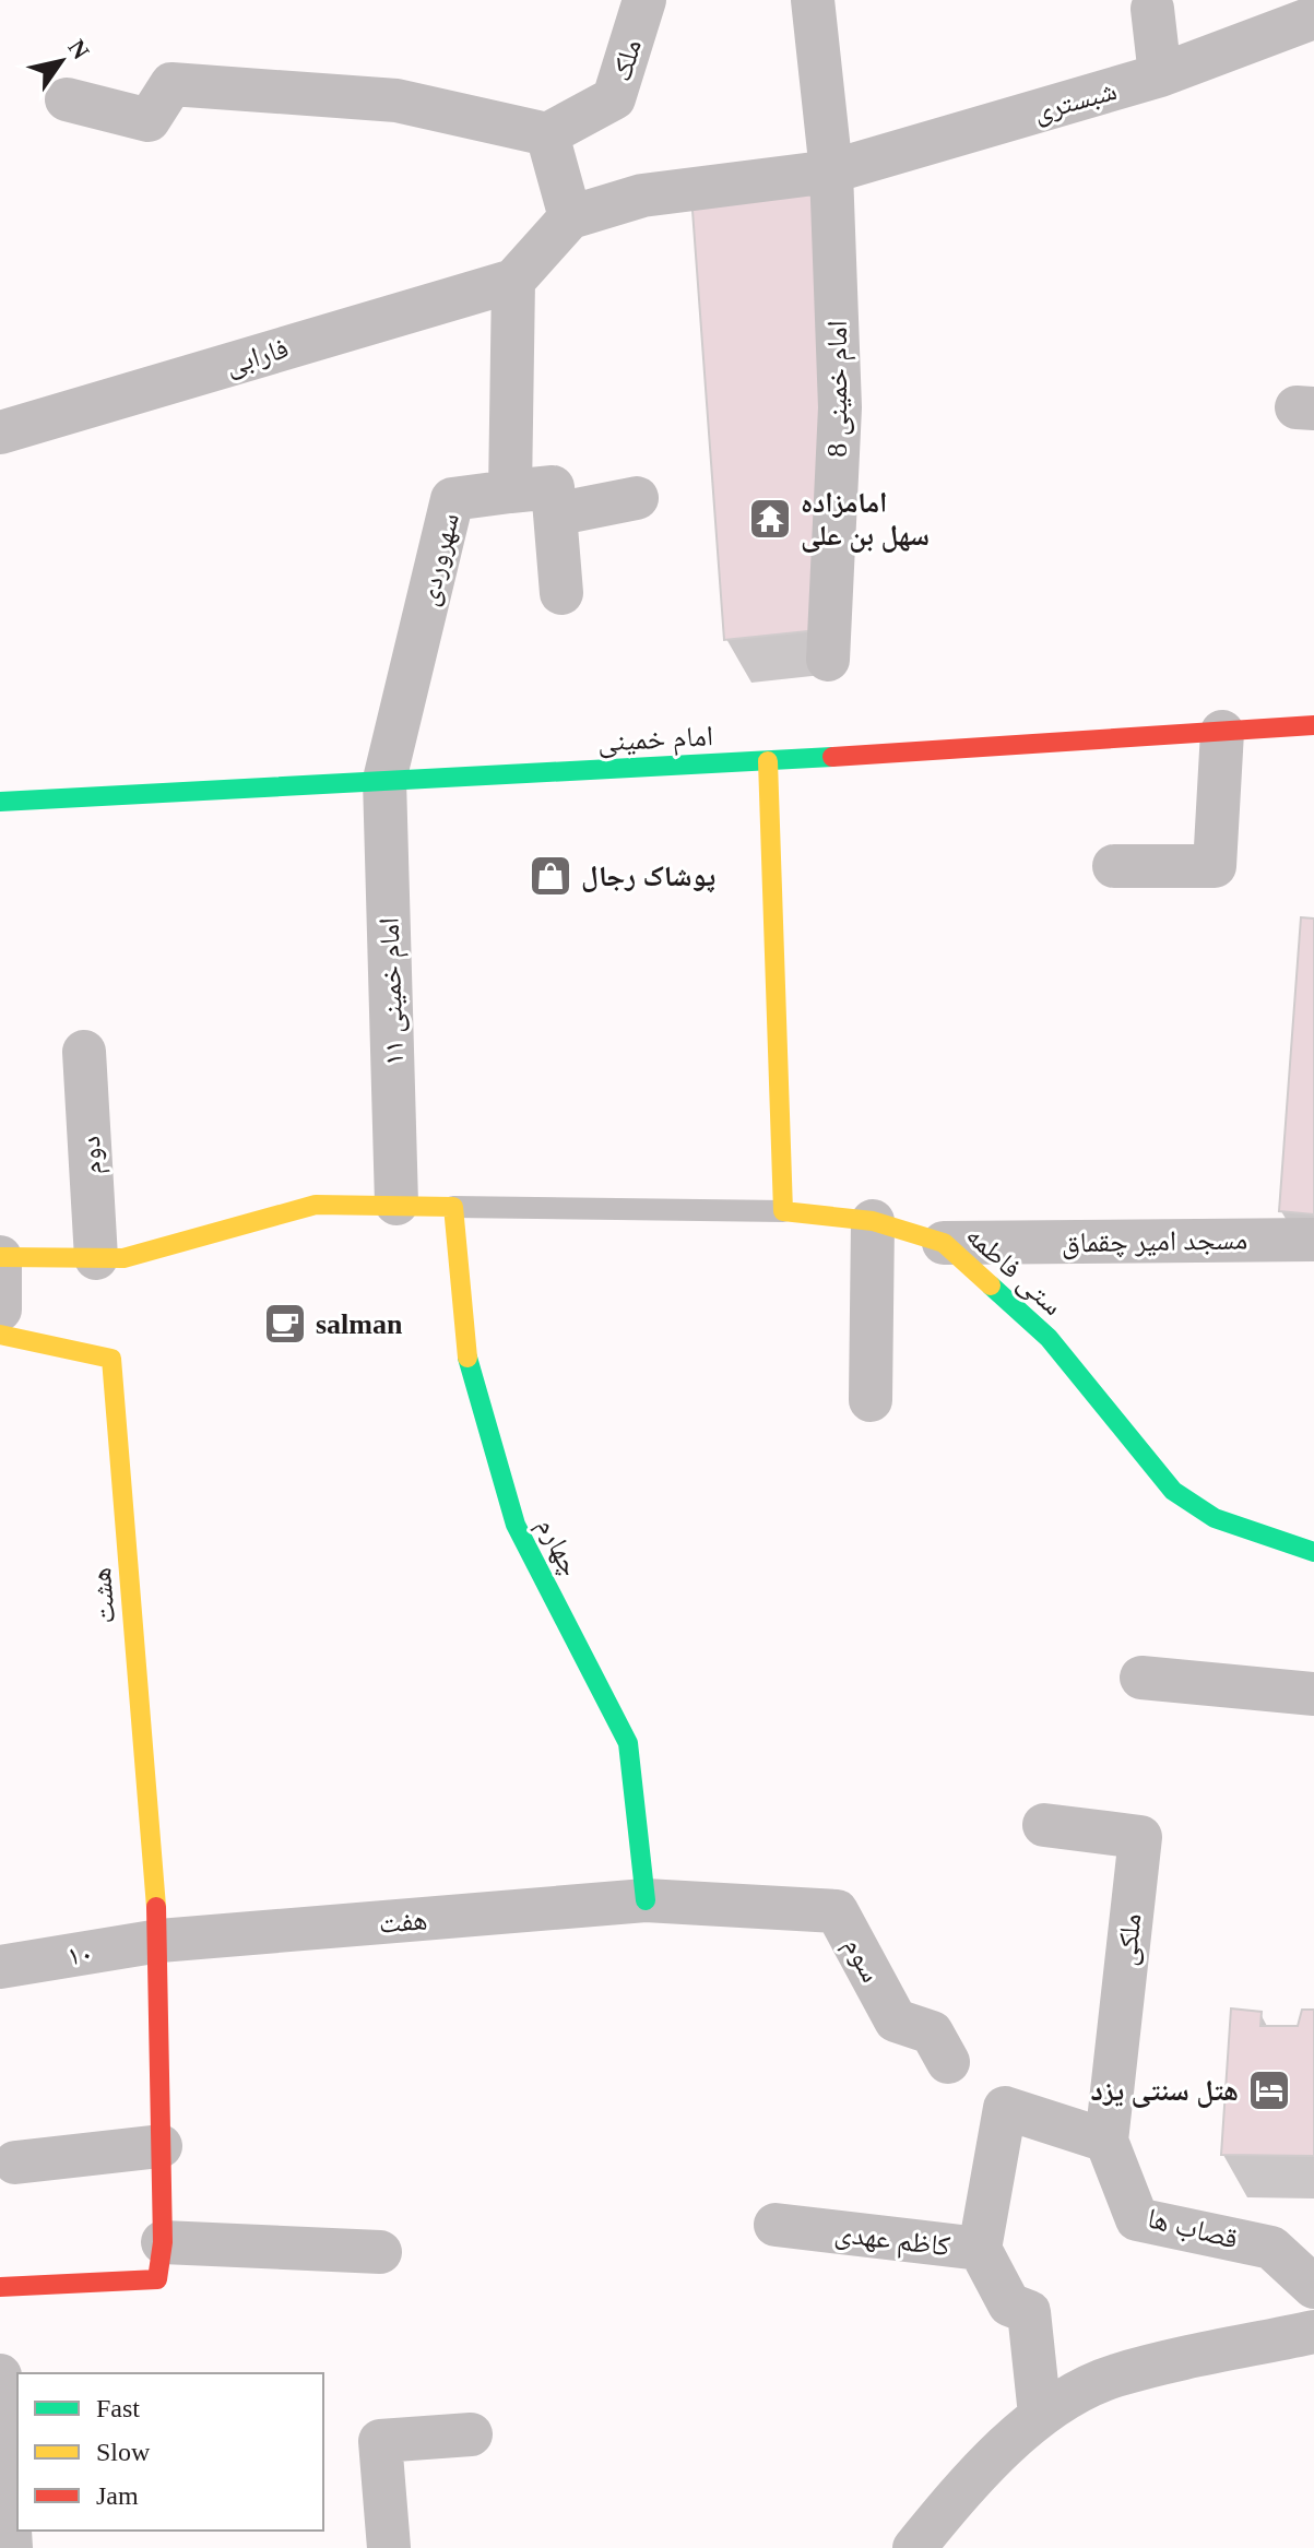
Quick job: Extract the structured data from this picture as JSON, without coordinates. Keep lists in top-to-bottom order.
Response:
{
  "streets": {
    "street": [
      "ملک",
      "شبستری",
      "فارابی",
      "امام خمینی 8",
      "سهروردی",
      "امام خمینی",
      "امام خمینی ۱۱",
      "دوم",
      "مسجد امیر چقماق",
      "ستی فاطمه",
      "چهارم",
      "هشت",
      "هفت",
      "ملکی",
      "۱۰",
      "سوم",
      "قصاب ها",
      "کاظم عهدی"
    ]
  },
  "crossings": [
    ["شبستری", "امام خمینی 8"],
    ["سهروردی", "امام خمینی"],
    ["سهروردی", "امام خمینی ۱۱"],
    ["امام خمینی", "امام خمینی ۱۱"],
    ["مسجد امیر چقماق", "ستی فاطمه"],
    ["چهارم", "هفت"],
    ["چهارم", "سوم"],
    ["هشت", "هفت"],
    ["هشت", "۱۰"],
    ["هفت", "۱۰"],
    ["هفت", "سوم"],
    ["ملکی", "قصاب ها"]
  ],
  "places": {
    "temple": ["امامزاده سهل بن علی"],
    "shop": ["پوشاک رجال"],
    "cafe": ["salman"],
    "hotel": ["هتل سنتی یزد"]
  },
  "legend": ["Fast", "Slow", "Jam"],
  "north": "top right"
}
